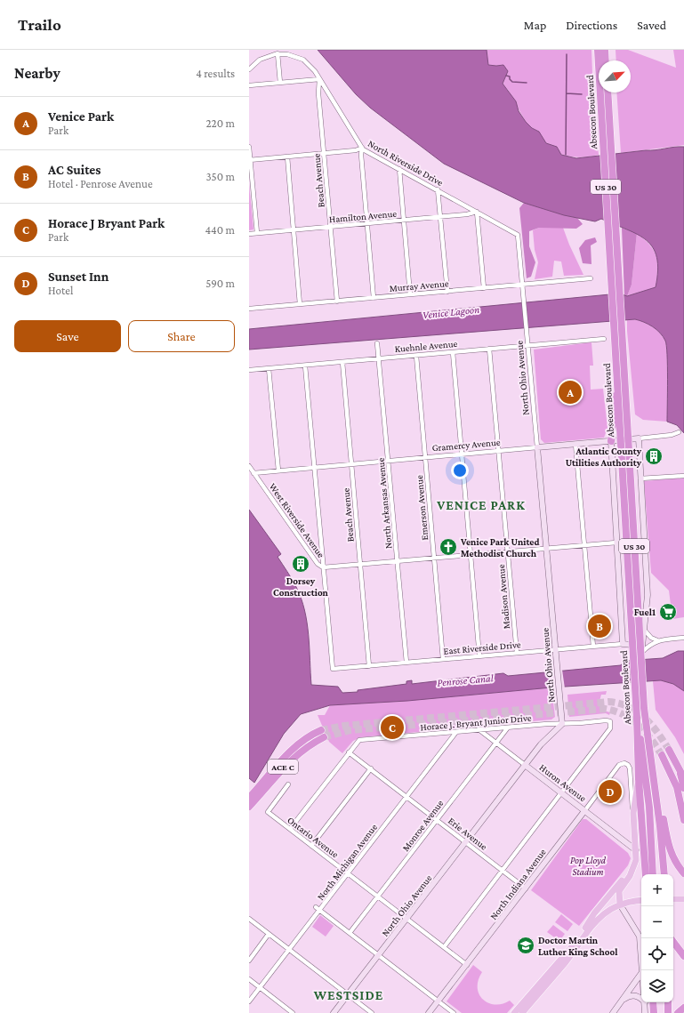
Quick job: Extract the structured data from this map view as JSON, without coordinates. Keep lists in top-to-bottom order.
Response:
{
  "streets": {
    "highway": ["Absecon Boulevard", "US 30", "ACE C"],
    "street": [
      "North Riverside Drive",
      "Beach Avenue",
      "Hamilton Avenue",
      "Murray Avenue",
      "Kuehnle Avenue",
      "North Ohio Avenue",
      "Gramercy Avenue",
      "North Arkansas Avenue",
      "Emerson Avenue",
      "West Riverside Avenue",
      "Madison Avenue",
      "East Riverside Drive",
      "Horace J. Bryant Junior Drive",
      "Huron Avenue",
      "Monroe Avenue",
      "Erie Avenue",
      "Ontario Avenue",
      "North Michigan Avenue",
      "North Indiana Avenue"
    ]
  },
  "crossings": [
    ["Absecon Boulevard", "Gramercy Avenue"],
    ["Absecon Boulevard", "East Riverside Drive"],
    ["North Riverside Drive", "Beach Avenue"],
    ["North Riverside Drive", "Hamilton Avenue"],
    ["North Riverside Drive", "North Ohio Avenue"],
    ["Beach Avenue", "Hamilton Avenue"],
    ["Beach Avenue", "Murray Avenue"],
    ["Beach Avenue", "Kuehnle Avenue"],
    ["Beach Avenue", "Gramercy Avenue"],
    ["Beach Avenue", "East Riverside Drive"],
    ["Murray Avenue", "North Ohio Avenue"],
    ["Kuehnle Avenue", "North Ohio Avenue"],
    ["Kuehnle Avenue", "North Arkansas Avenue"],
    ["Kuehnle Avenue", "Emerson Avenue"],
    ["Kuehnle Avenue", "Madison Avenue"],
    ["North Ohio Avenue", "Gramercy Avenue"],
    ["North Ohio Avenue", "East Riverside Drive"],
    ["North Ohio Avenue", "Horace J. Bryant Junior Drive"],
    ["North Ohio Avenue", "Huron Avenue"],
    ["North Ohio Avenue", "Erie Avenue"],
    ["North Ohio Avenue", "Ontario Avenue"],
    ["Gramercy Avenue", "North Arkansas Avenue"],
    ["Gramercy Avenue", "Emerson Avenue"],
    ["Gramercy Avenue", "West Riverside Avenue"],
    ["Gramercy Avenue", "Madison Avenue"],
    ["North Arkansas Avenue", "East Riverside Drive"],
    ["Emerson Avenue", "East Riverside Drive"],
    ["West Riverside Avenue", "East Riverside Drive"],
    ["Madison Avenue", "East Riverside Drive"],
    ["Horace J. Bryant Junior Drive", "Huron Avenue"],
    ["Horace J. Bryant Junior Drive", "Monroe Avenue"],
    ["Horace J. Bryant Junior Drive", "Erie Avenue"],
    ["Horace J. Bryant Junior Drive", "North Michigan Avenue"],
    ["Huron Avenue", "Monroe Avenue"],
    ["Huron Avenue", "North Indiana Avenue"],
    ["Monroe Avenue", "Erie Avenue"],
    ["Monroe Avenue", "Ontario Avenue"],
    ["Erie Avenue", "North Michigan Avenue"],
    ["Erie Avenue", "North Indiana Avenue"],
    ["Ontario Avenue", "North Michigan Avenue"],
    ["Ontario Avenue", "North Indiana Avenue"]
  ],
  "districts": ["VENICE PARK", "WESTSIDE"],
  "water": ["Venice Lagoon", "Penrose Canal"],
  "parks": ["Pop Lloyd Stadium"],
  "places": {
    "building": ["Atlantic County Utilities Authority", "Dorsey Construction"],
    "church": ["Venice Park United Methodist Church"],
    "supermarket": ["Fuel1"],
    "school or university": ["Doctor Martin Luther King School"]
  },
  "north": "top right",
  "page": {
    "header": "Trailo",
    "nav": ["Map", "Directions", "Saved"],
    "heading": ["Nearby", "4 results"],
    "list": [
      {
        "mark": "A",
        "name": "Venice Park",
        "note": "Park",
        "value": "220 m"
      },
      {
        "mark": "B",
        "name": "AC Suites",
        "note": "Hotel · Penrose Avenue",
        "value": "350 m"
      },
      {
        "mark": "C",
        "name": "Horace J Bryant Park",
        "note": "Park",
        "value": "440 m"
      },
      {
        "mark": "D",
        "name": "Sunset Inn",
        "note": "Hotel",
        "value": "590 m"
      }
    ],
    "buttons": ["Save", "Share"],
    "pins": [
      "A",
      "B",
      "C",
      "D"
    ],
    "map_buttons": ["+", "−"]
  }
}
